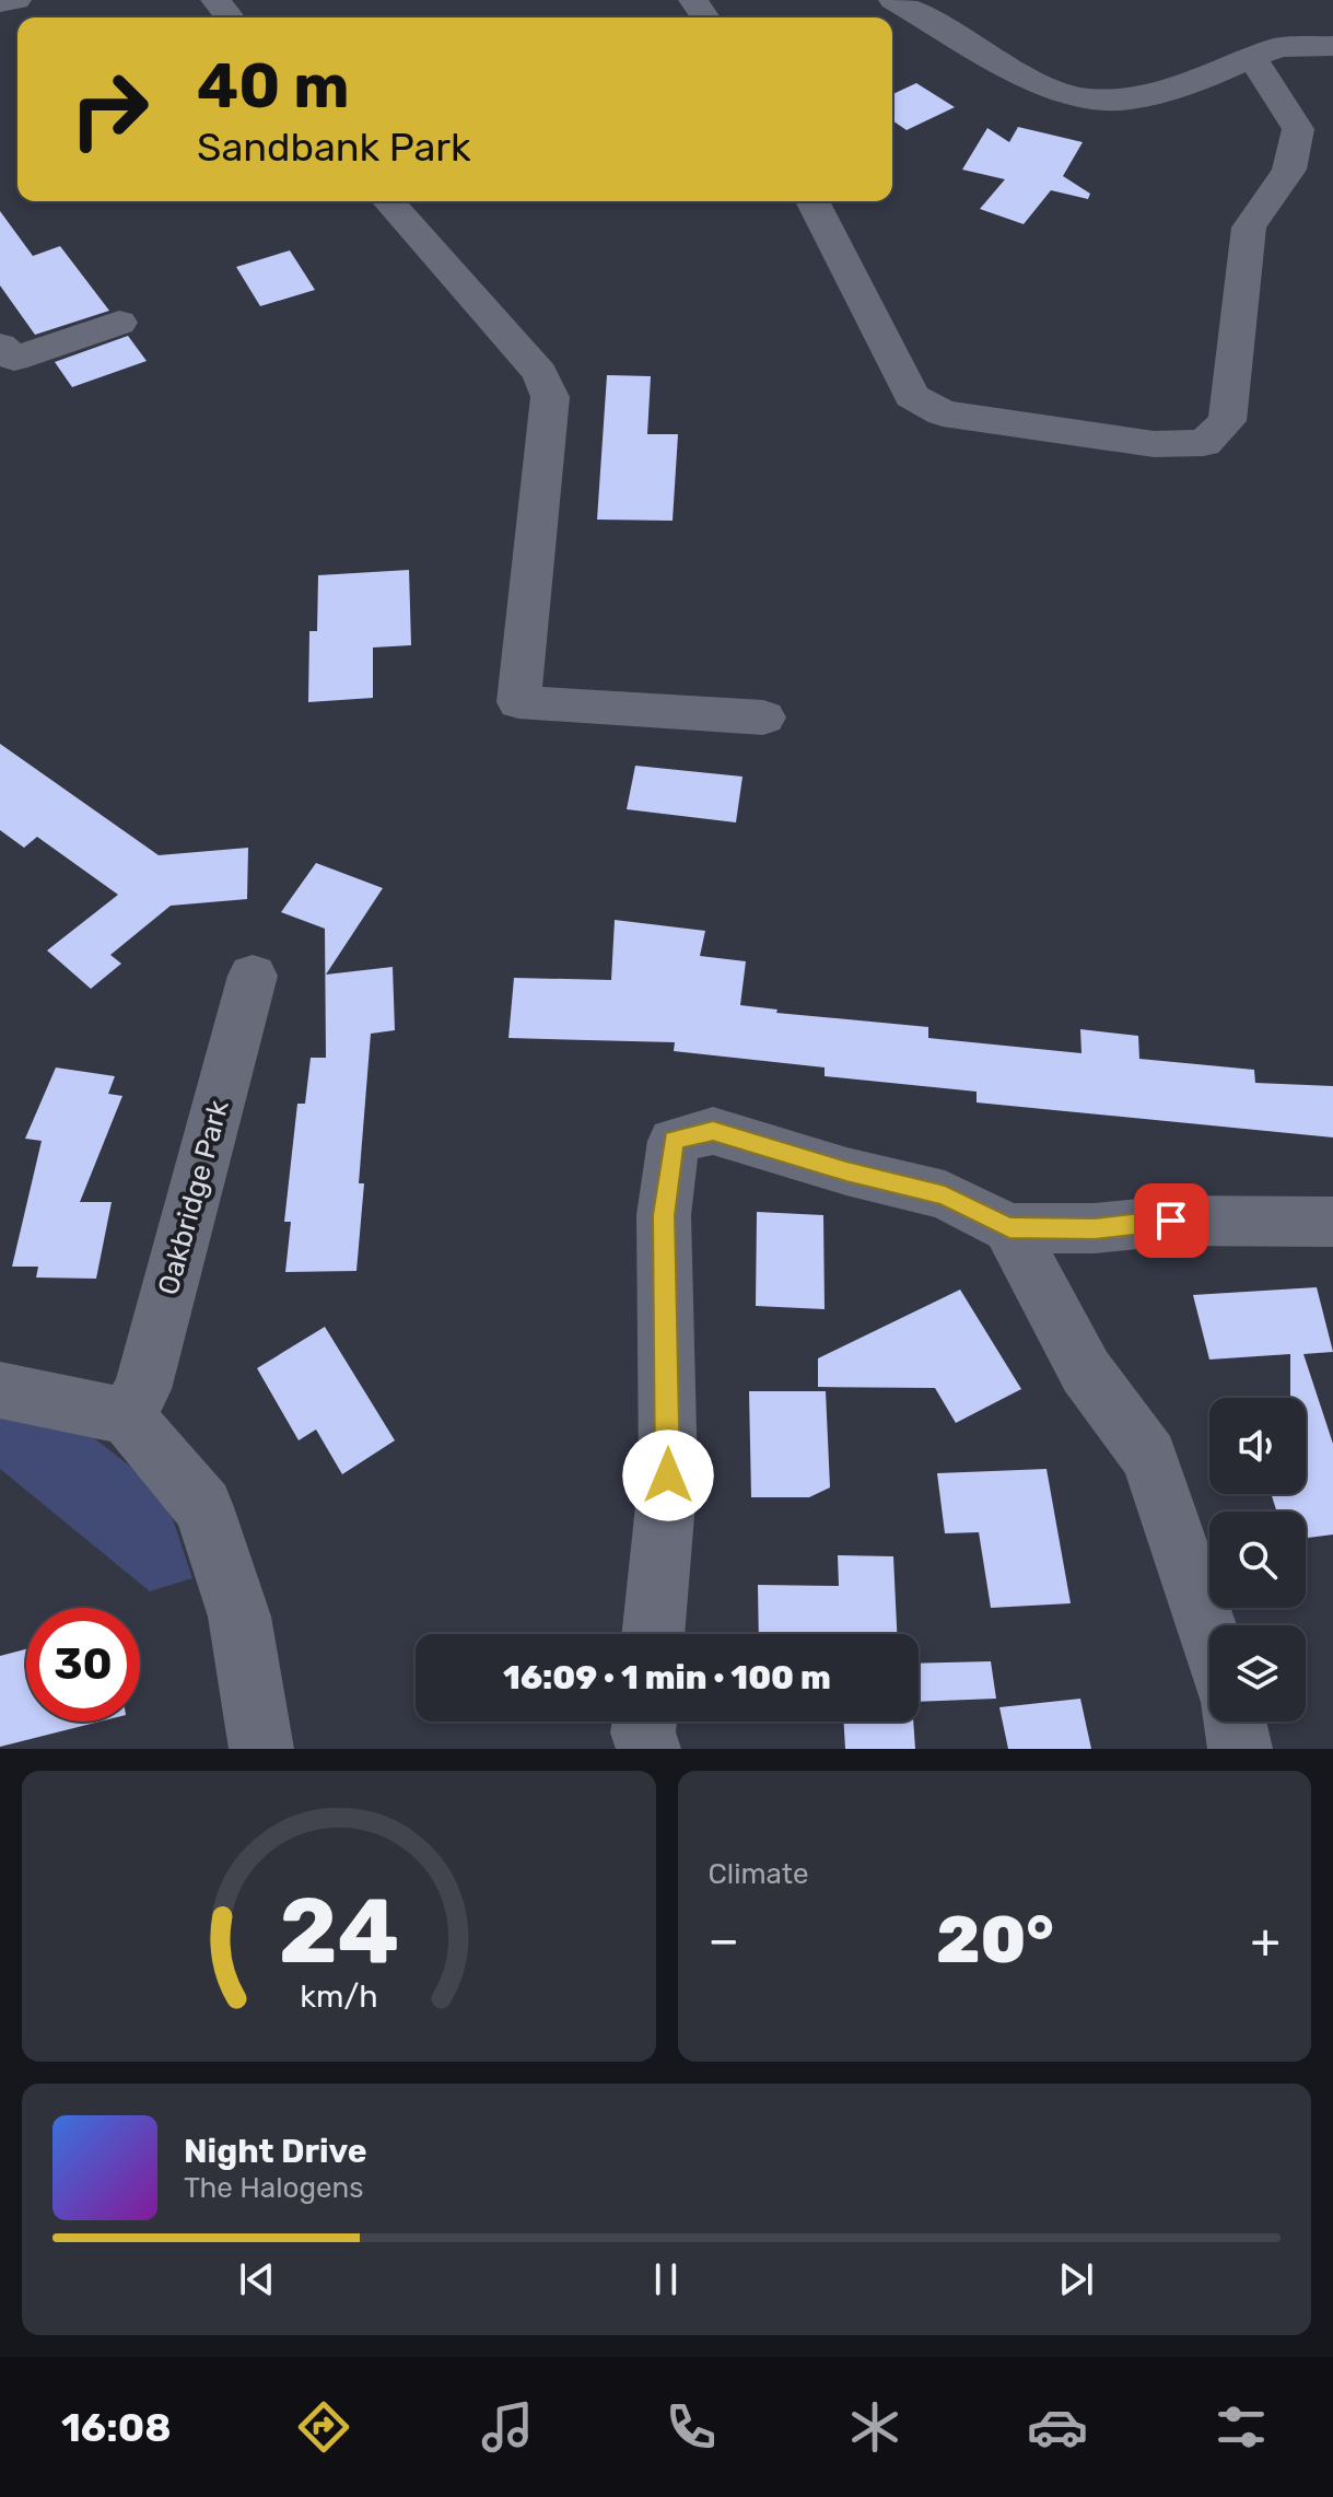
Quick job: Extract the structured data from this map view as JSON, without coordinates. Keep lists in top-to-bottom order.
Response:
{
  "streets": {
    "street": ["Oakbridge Park"]
  },
  "page": {
    "turn": ["40 m", "Sandbank Park"],
    "limit": "30",
    "trip": "16:09 · 1 min · 100 m",
    "tile": "Climate",
    "heat": ["−", "20°", "+"],
    "song": ["Night Drive", "The Halogens"],
    "tabs": "16:08",
    "gauge": ["24", "km/h"]
  }
}
